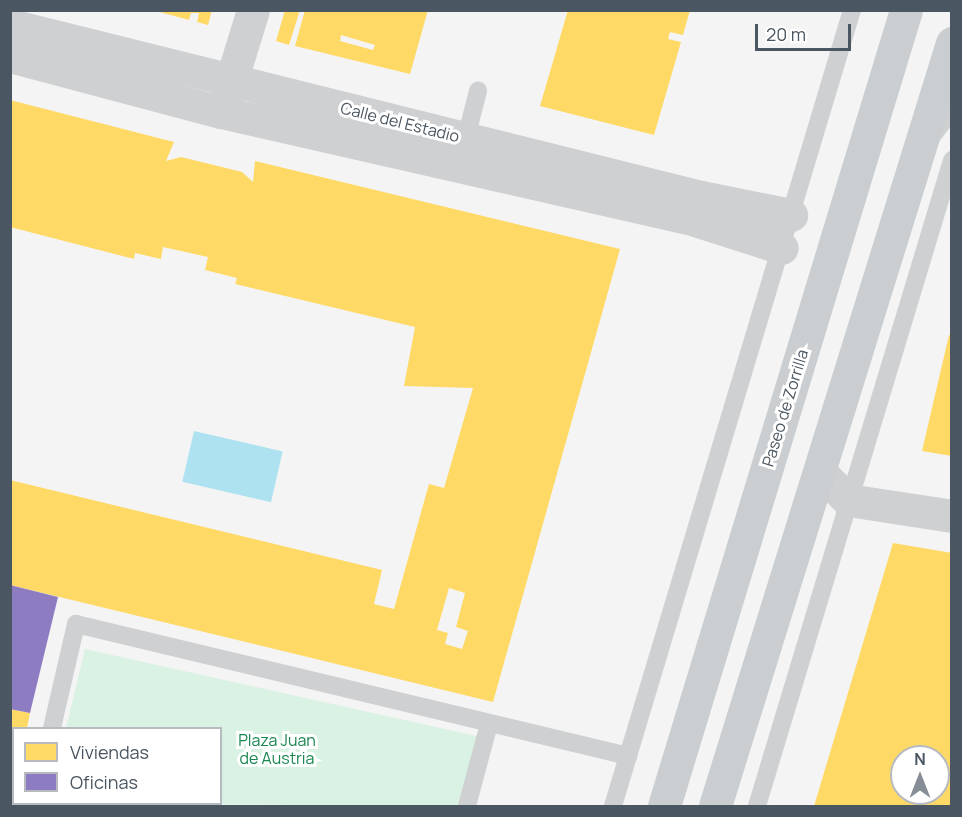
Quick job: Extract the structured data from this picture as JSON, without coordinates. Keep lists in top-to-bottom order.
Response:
{
  "streets": {
    "main road": ["Paseo de Zorrilla"],
    "street": ["Calle del Estadio"]
  },
  "parks": ["Plaza Juan de Austria"],
  "legend": ["Viviendas", "Oficinas"],
  "scale_bar": "20 m",
  "north": "top"
}
